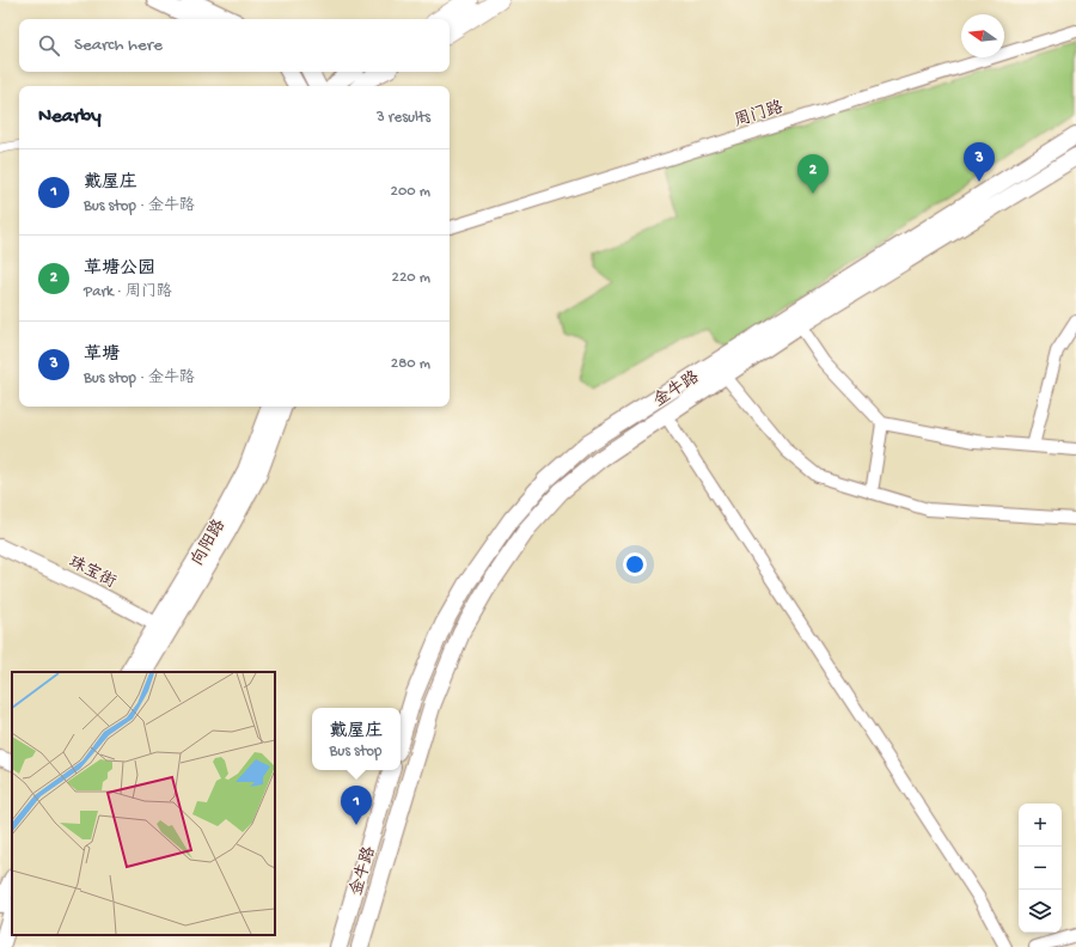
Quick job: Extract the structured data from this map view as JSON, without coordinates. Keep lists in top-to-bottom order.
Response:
{
  "streets": {
    "main road": ["金牛路", "向阳路"],
    "street": ["周门路", "珠宝街"]
  },
  "crossings": [
    ["向阳路", "珠宝街"]
  ],
  "north": "left",
  "page": {
    "search": "Search here",
    "heading": ["Nearby", "3 results"],
    "pins": ["3", "2", "1"],
    "list": [
      {
        "mark": "1",
        "name": "戴屋庄",
        "note": "Bus stop · 金牛路",
        "value": "200 m"
      },
      {
        "mark": "2",
        "name": "草塘公园",
        "note": "Park · 周门路",
        "value": "220 m"
      },
      {
        "mark": "3",
        "name": "草塘",
        "note": "Bus stop · 金牛路",
        "value": "280 m"
      }
    ],
    "popup": ["戴屋庄", "Bus stop"],
    "map_buttons": ["+", "−"]
  }
}
